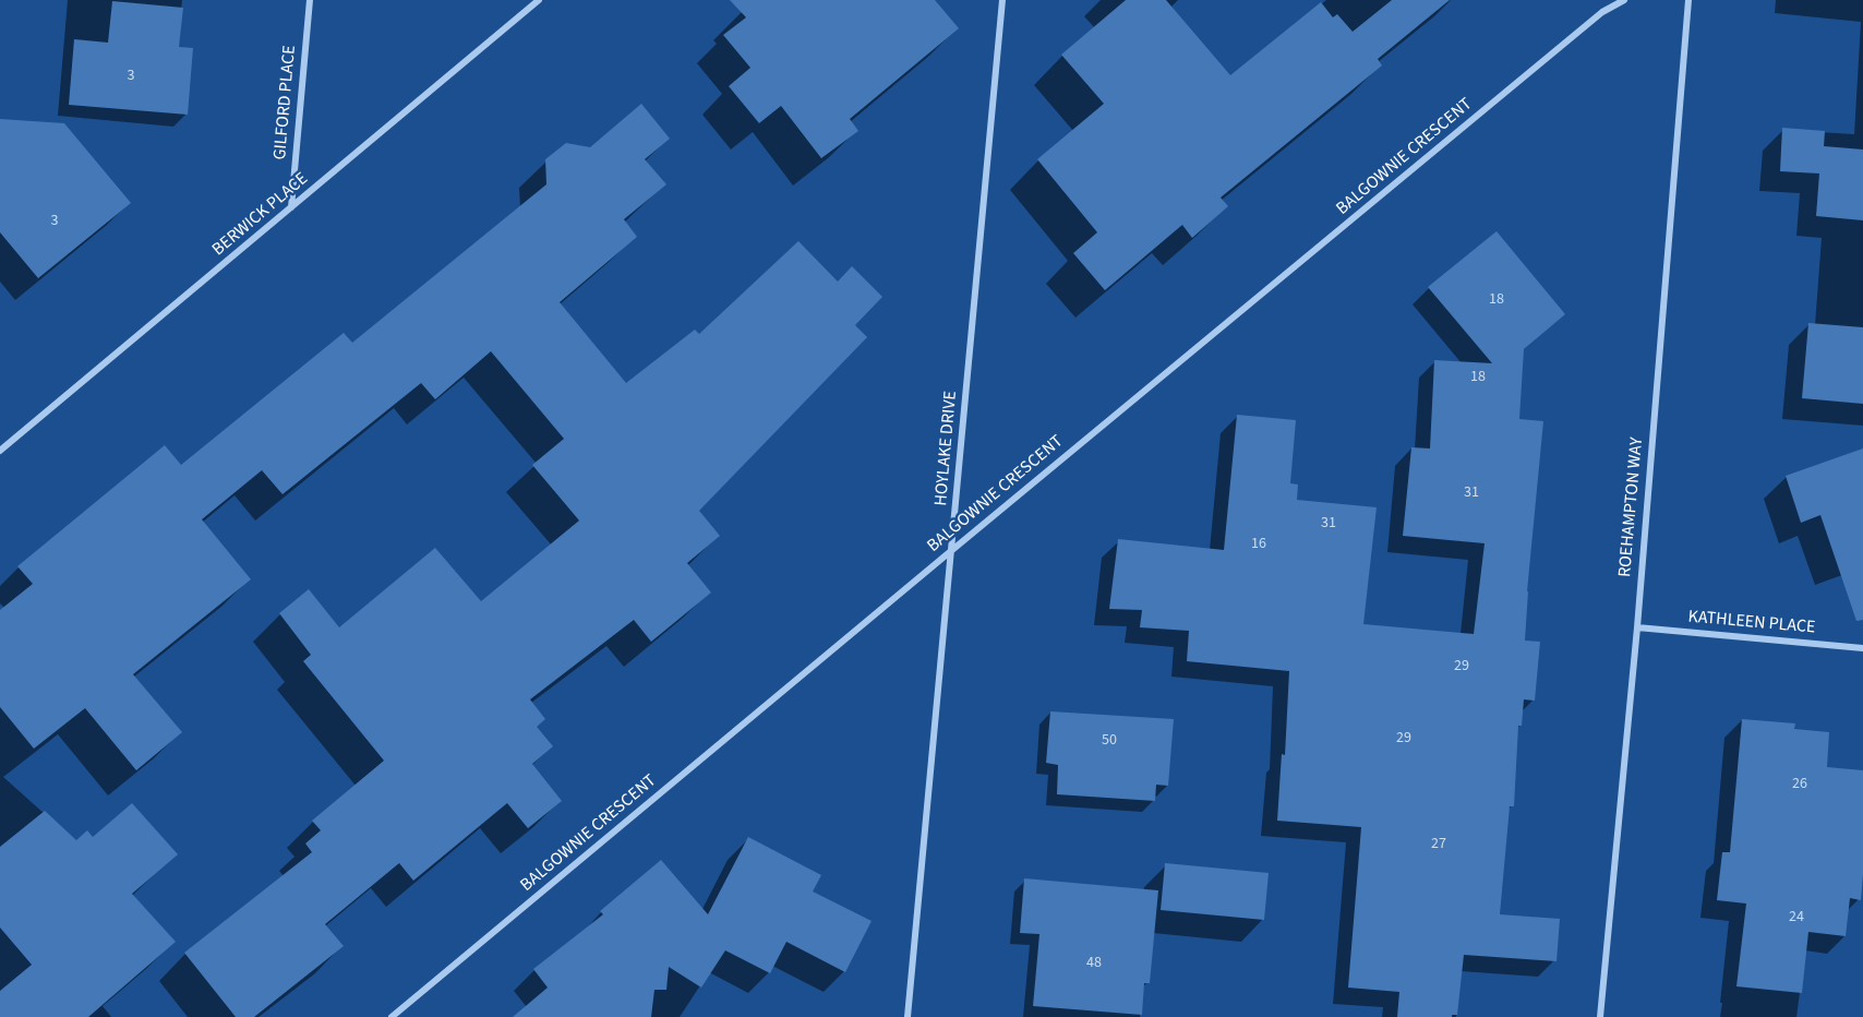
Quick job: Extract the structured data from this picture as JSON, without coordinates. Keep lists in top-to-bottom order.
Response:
{
  "streets": {
    "street": [
      "GILFORD PLACE",
      "BALGOWNIE CRESCENT",
      "BERWICK PLACE",
      "HOYLAKE DRIVE",
      "ROEHAMPTON WAY",
      "KATHLEEN PLACE"
    ]
  },
  "crossings": [
    ["GILFORD PLACE", "BERWICK PLACE"],
    ["BALGOWNIE CRESCENT", "HOYLAKE DRIVE"],
    ["ROEHAMPTON WAY", "KATHLEEN PLACE"]
  ],
  "house_numbers": [
    "3",
    "3",
    "18",
    "18",
    "31",
    "31",
    "16",
    "29",
    "29",
    "50",
    "26",
    "27",
    "24",
    "48"
  ]
}
